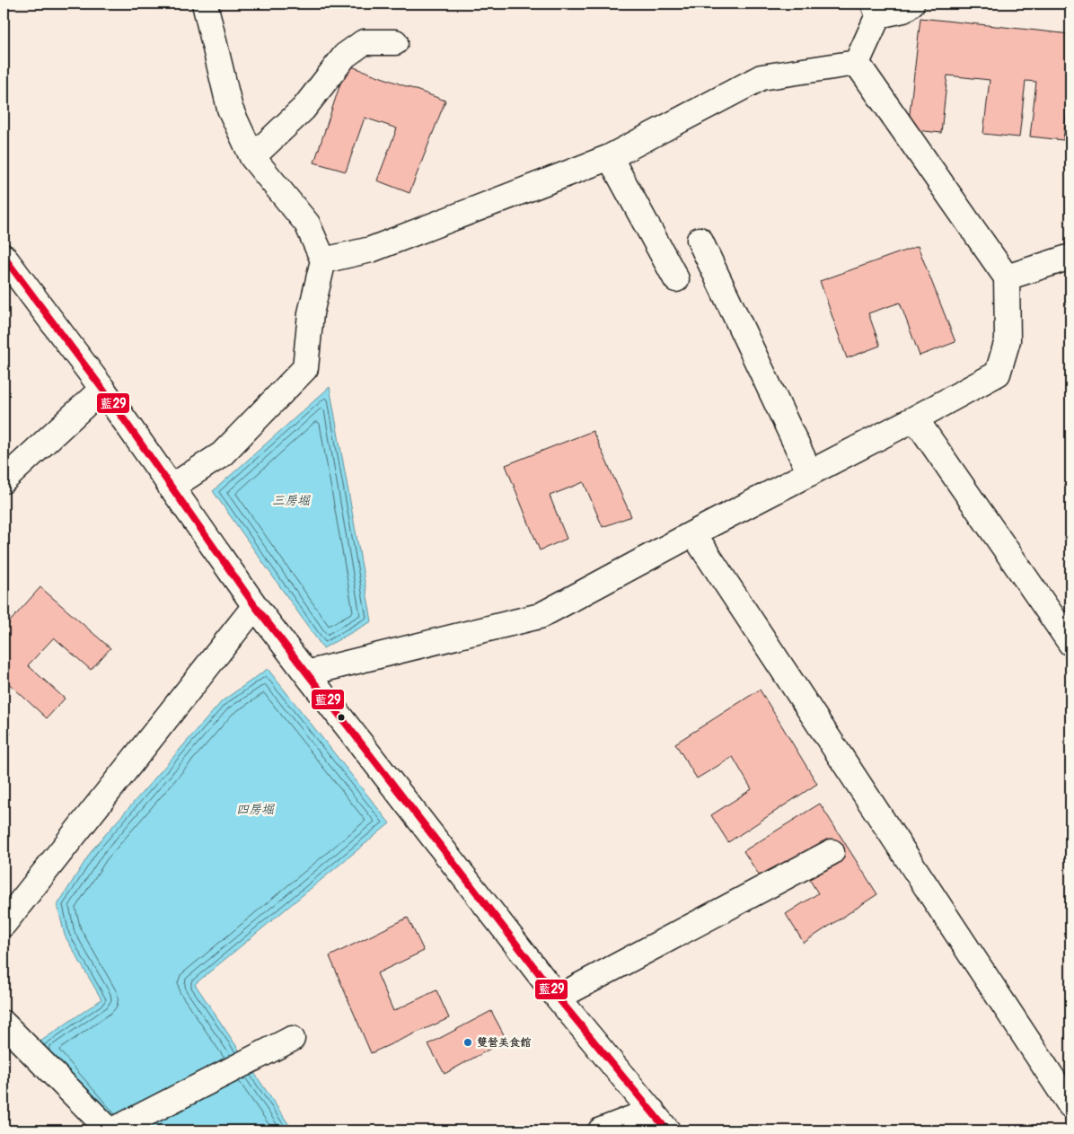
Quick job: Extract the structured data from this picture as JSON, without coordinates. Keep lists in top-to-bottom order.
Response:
{
  "water": ["三房堀", "四房堀"],
  "places": ["雙營美食館"],
  "lines": ["transit line 藍29"]
}
